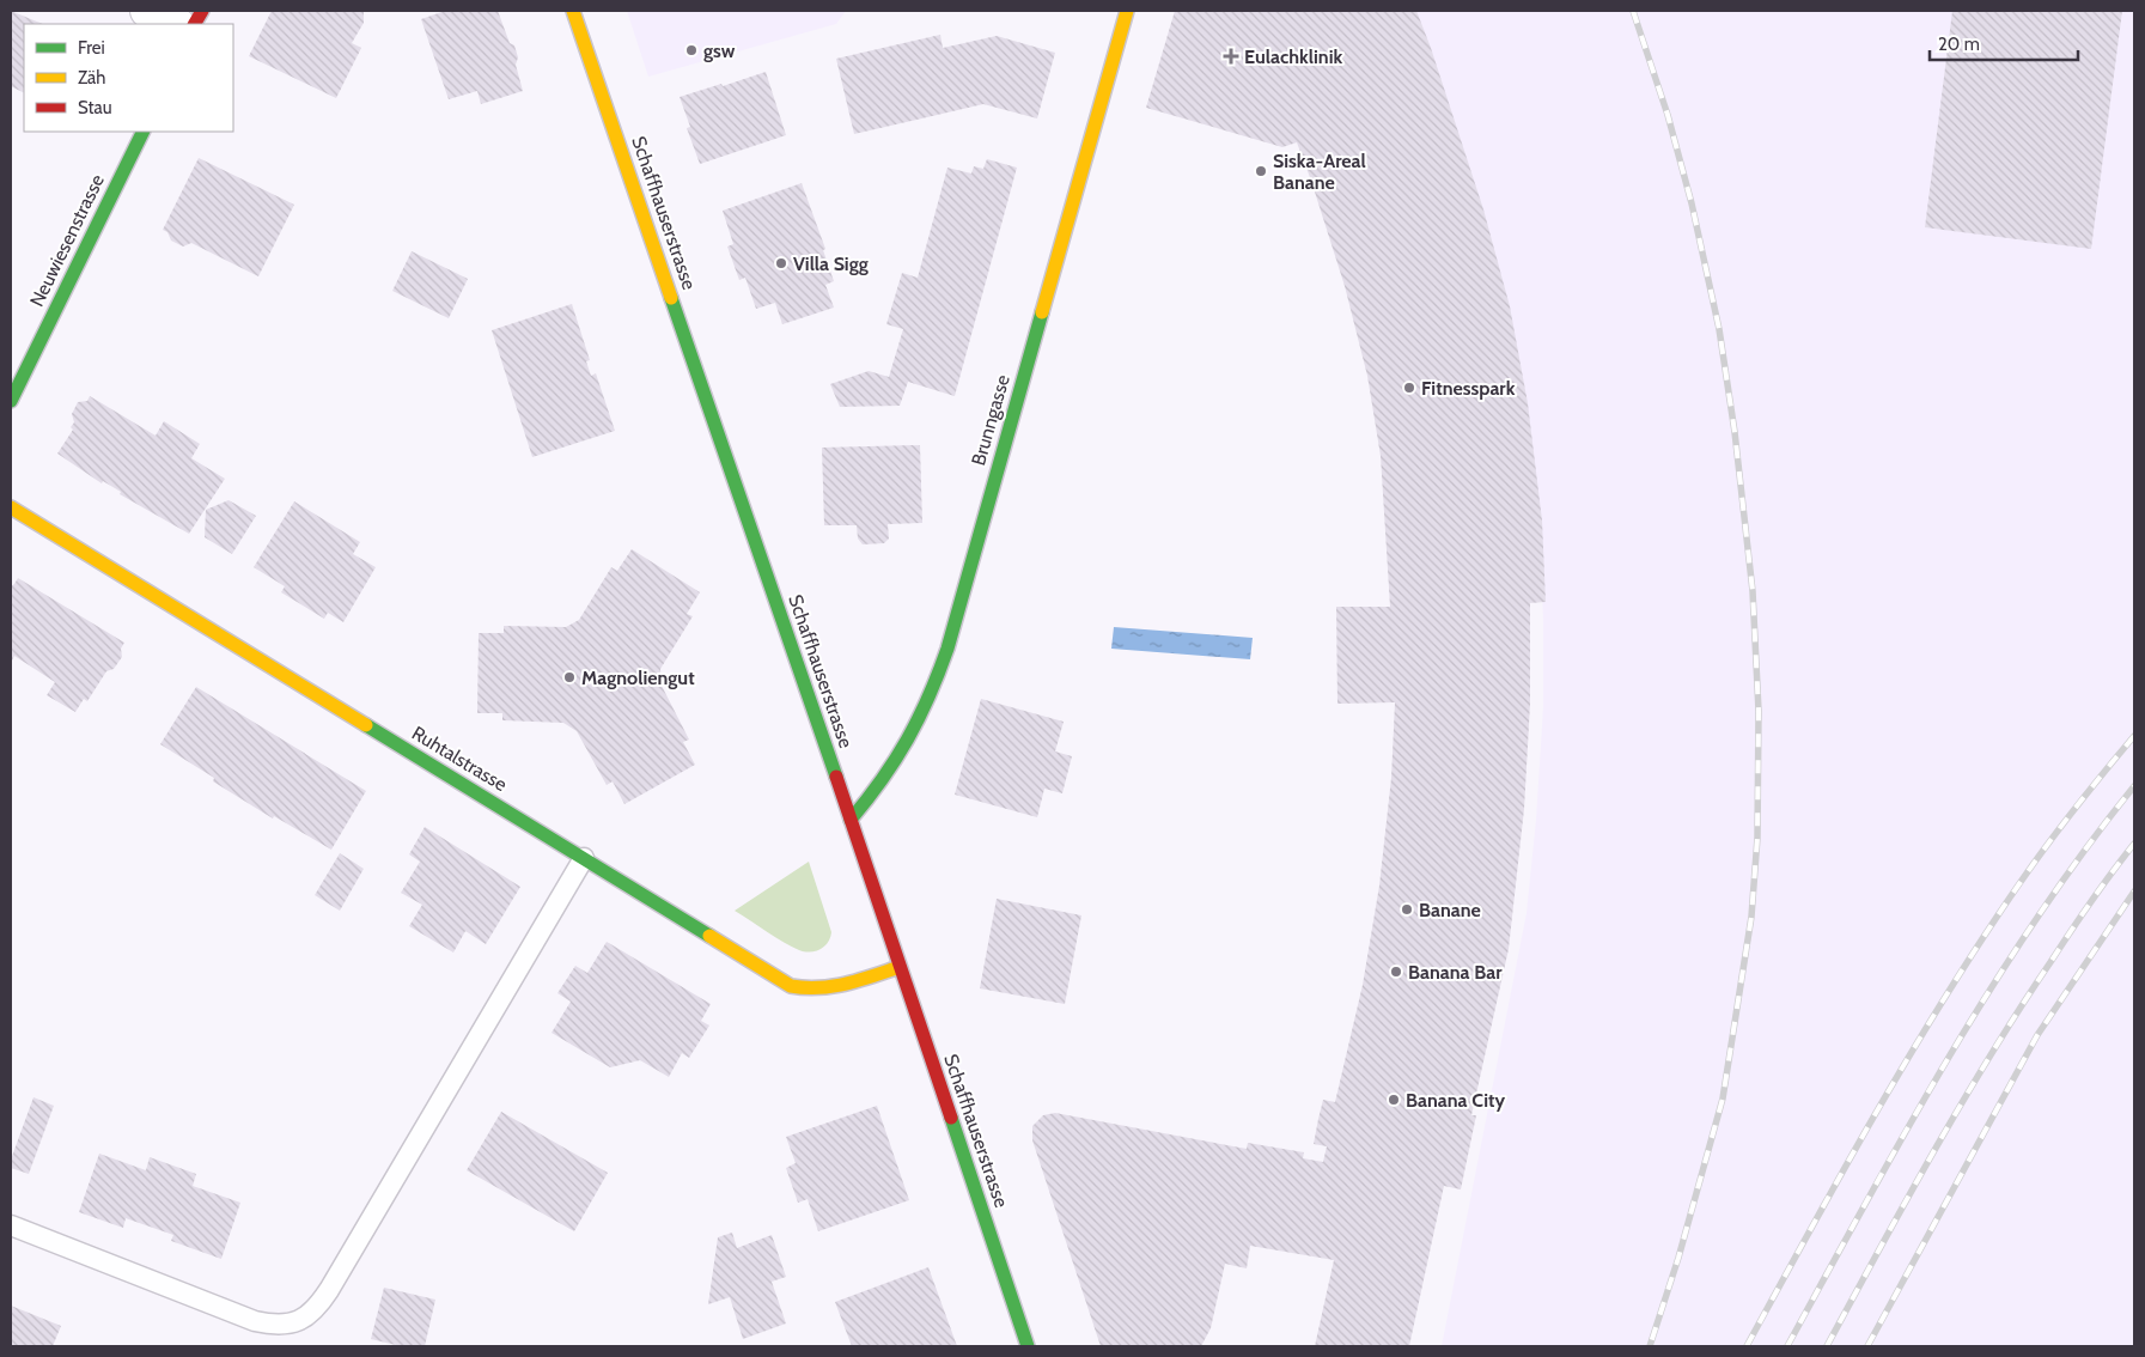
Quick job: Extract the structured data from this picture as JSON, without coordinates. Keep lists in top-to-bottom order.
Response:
{
  "streets": {
    "street": [
      "Schaffhauserstrasse",
      "Neuwiesenstrasse",
      "Brunngasse",
      "Ruhtalstrasse"
    ]
  },
  "crossings": [
    ["Schaffhauserstrasse", "Brunngasse"],
    ["Schaffhauserstrasse", "Ruhtalstrasse"]
  ],
  "places": {
    "other": [
      "gsw",
      "Siska-Areal Banane",
      "Villa Sigg",
      "Fitnesspark",
      "Magnoliengut",
      "Banane",
      "Banana Bar",
      "Banana City"
    ],
    "health": ["Eulachklinik"]
  },
  "legend": ["Frei", "Zäh", "Stau"],
  "scale_bar": "20 m"
}
